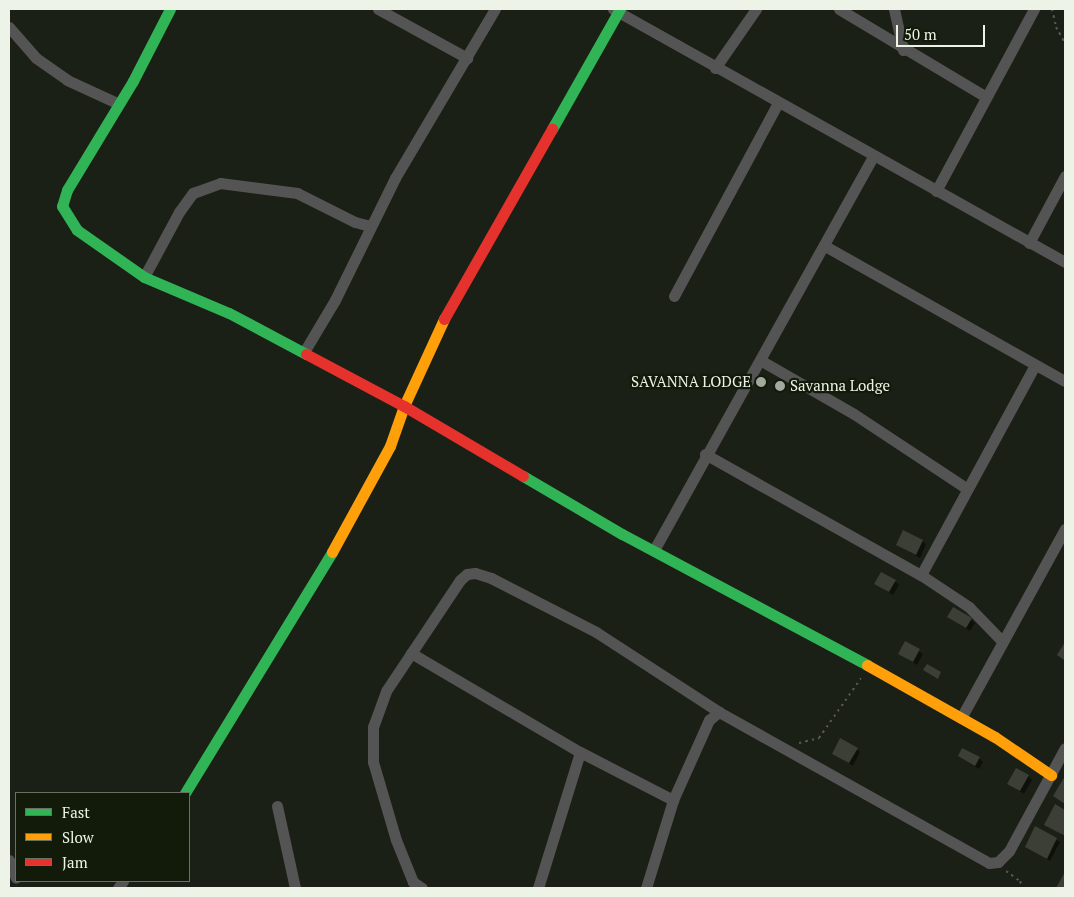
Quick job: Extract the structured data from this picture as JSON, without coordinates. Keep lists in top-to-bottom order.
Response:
{
  "places": ["SAVANNA LODGE", "Savanna Lodge"],
  "legend": ["Fast", "Slow", "Jam"],
  "scale_bar": "50 m"
}
